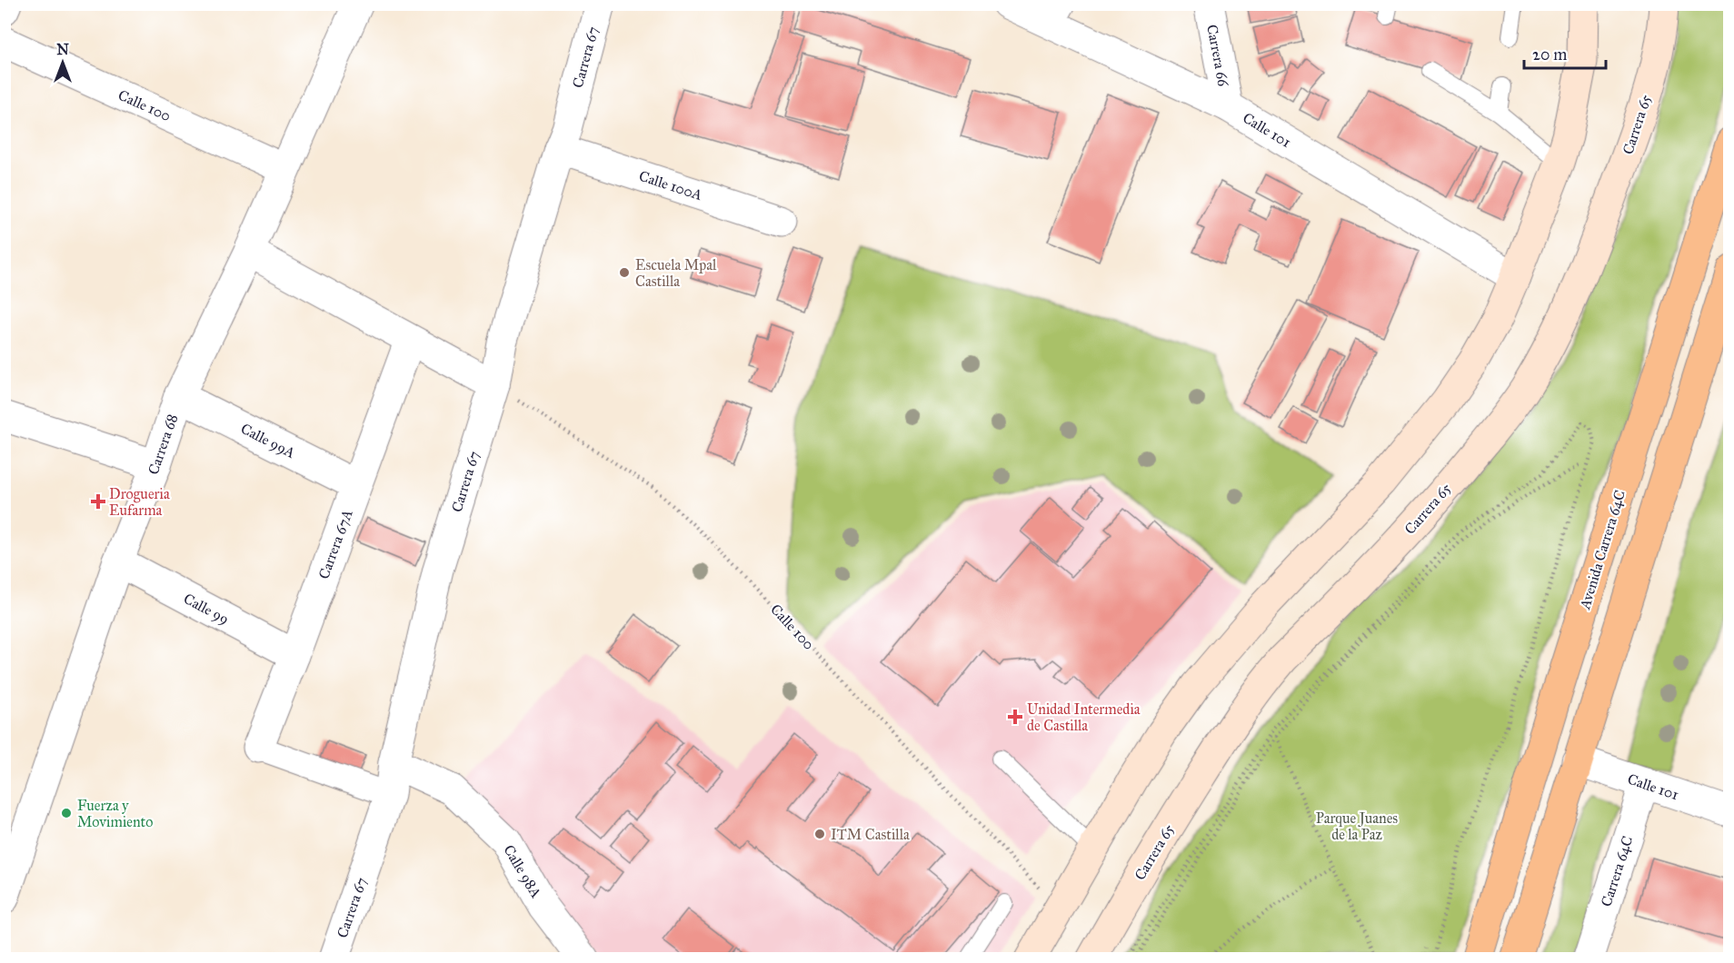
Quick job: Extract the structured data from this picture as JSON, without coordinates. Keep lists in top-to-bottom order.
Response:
{
  "streets": {
    "main road": ["Carrera 65", "Avenida Carrera 64C"],
    "street": [
      "Carrera 66",
      "Carrera 67",
      "Calle 100",
      "Calle 101",
      "Calle 100A",
      "Calle 99A",
      "Carrera 68",
      "Carrera 67A",
      "Calle 99",
      "Calle 98A",
      "Carrera 64C"
    ]
  },
  "crossings": [
    ["Carrera 66", "Calle 101"],
    ["Carrera 67", "Calle 100"],
    ["Carrera 67", "Calle 100A"],
    ["Carrera 67", "Calle 98A"],
    ["Calle 100", "Carrera 68"],
    ["Calle 101", "Carrera 64C"],
    ["Calle 99A", "Carrera 68"],
    ["Calle 99A", "Carrera 67A"],
    ["Carrera 68", "Calle 99"],
    ["Carrera 67A", "Calle 99"]
  ],
  "parks": ["Parque Juanes de la Paz"],
  "places": {
    "other": ["Escuela Mpal Castilla", "Fuerza y Movimiento", "ITM Castilla"],
    "health": ["Drogueria Eufarma", "Unidad Intermedia de Castilla"]
  },
  "scale_bar": "20 m",
  "north": "top"
}
